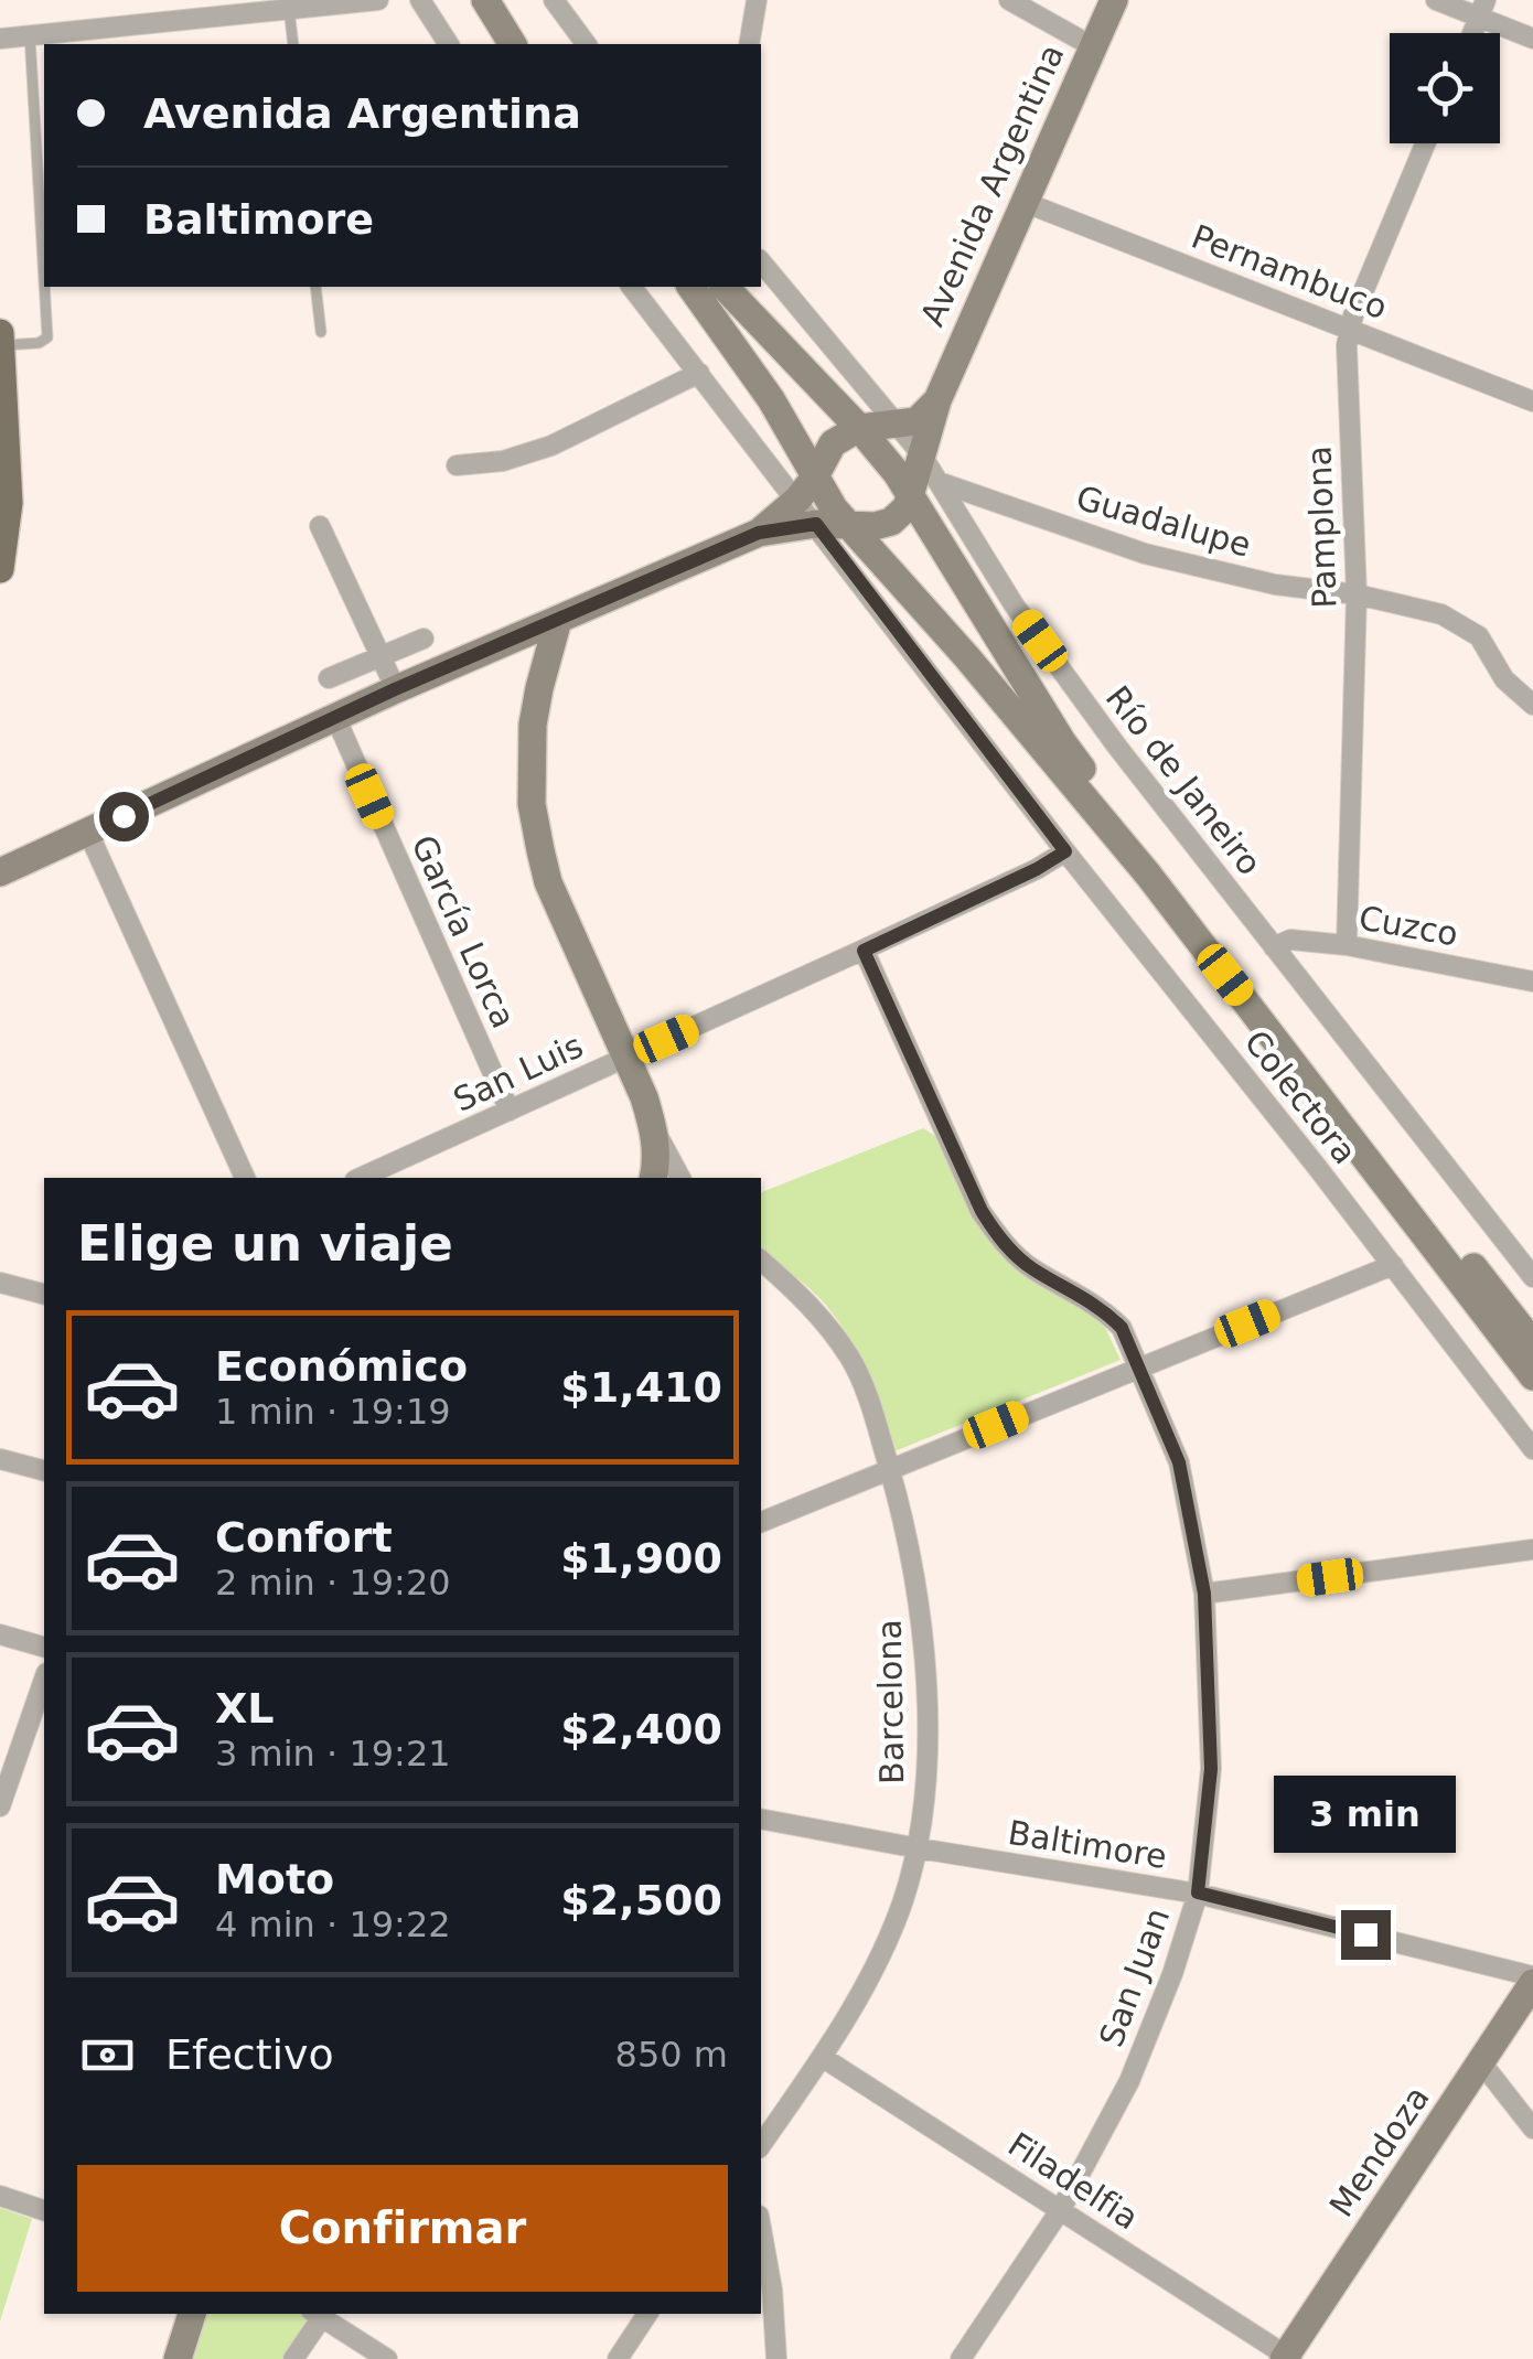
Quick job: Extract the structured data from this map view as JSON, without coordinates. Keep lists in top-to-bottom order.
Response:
{
  "streets": {
    "main road": ["Avenida Argentina", "Mendoza"],
    "street": [
      "Pernambuco",
      "Guadalupe",
      "Pamplona",
      "Río de Janeiro",
      "Cuzco",
      "García Lorca",
      "San Luis",
      "Colectora",
      "Barcelona",
      "Baltimore",
      "San Juan",
      "Filadelfia"
    ]
  },
  "crossings": [
    ["Avenida Argentina", "Pernambuco"],
    ["Avenida Argentina", "Río de Janeiro"],
    ["Pernambuco", "Pamplona"],
    ["Guadalupe", "Pamplona"],
    ["Guadalupe", "Río de Janeiro"],
    ["Pamplona", "Cuzco"],
    ["Río de Janeiro", "Cuzco"],
    ["García Lorca", "San Luis"],
    ["San Luis", "Colectora"],
    ["San Luis", "San Juan"],
    ["Barcelona", "Baltimore"],
    ["Barcelona", "Filadelfia"],
    ["Baltimore", "San Juan"],
    ["Baltimore", "Mendoza"],
    ["San Juan", "Filadelfia"],
    ["Mendoza", "Filadelfia"]
  ],
  "page": {
    "banner": ["Avenida Argentina", "Baltimore"],
    "heading": "Elige un viaje",
    "list": [
      {
        "name": "Económico",
        "note": "1 min · 19:19",
        "value": "$1,410"
      },
      {
        "name": "Confort",
        "note": "2 min · 19:20",
        "value": "$1,900"
      },
      {
        "name": "XL",
        "note": "3 min · 19:21",
        "value": "$2,400"
      },
      {
        "name": "Moto",
        "note": "4 min · 19:22",
        "value": "$2,500"
      }
    ],
    "bubble": "3 min",
    "pay": ["Efectivo", "850 m"],
    "buttons": "Confirmar"
  }
}
